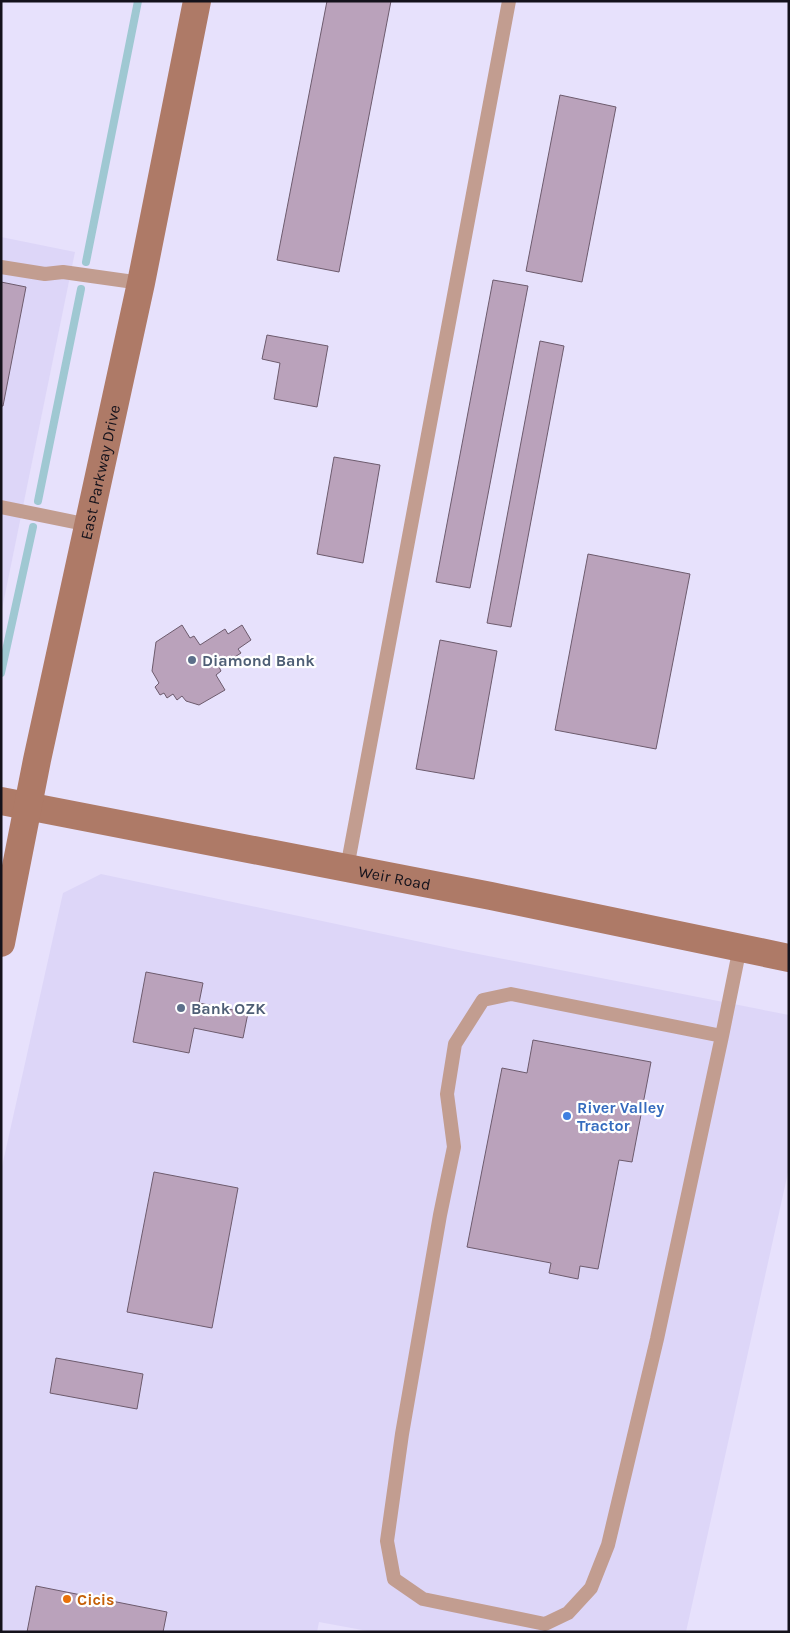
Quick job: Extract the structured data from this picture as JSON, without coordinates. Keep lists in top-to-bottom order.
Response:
{
  "streets": {
    "main road": ["East Parkway Drive", "Weir Road"]
  },
  "crossings": [
    ["East Parkway Drive", "Weir Road"]
  ],
  "places": [
    "Diamond Bank",
    "Bank OZK",
    "River Valley Tractor",
    "Cicis"
  ]
}
